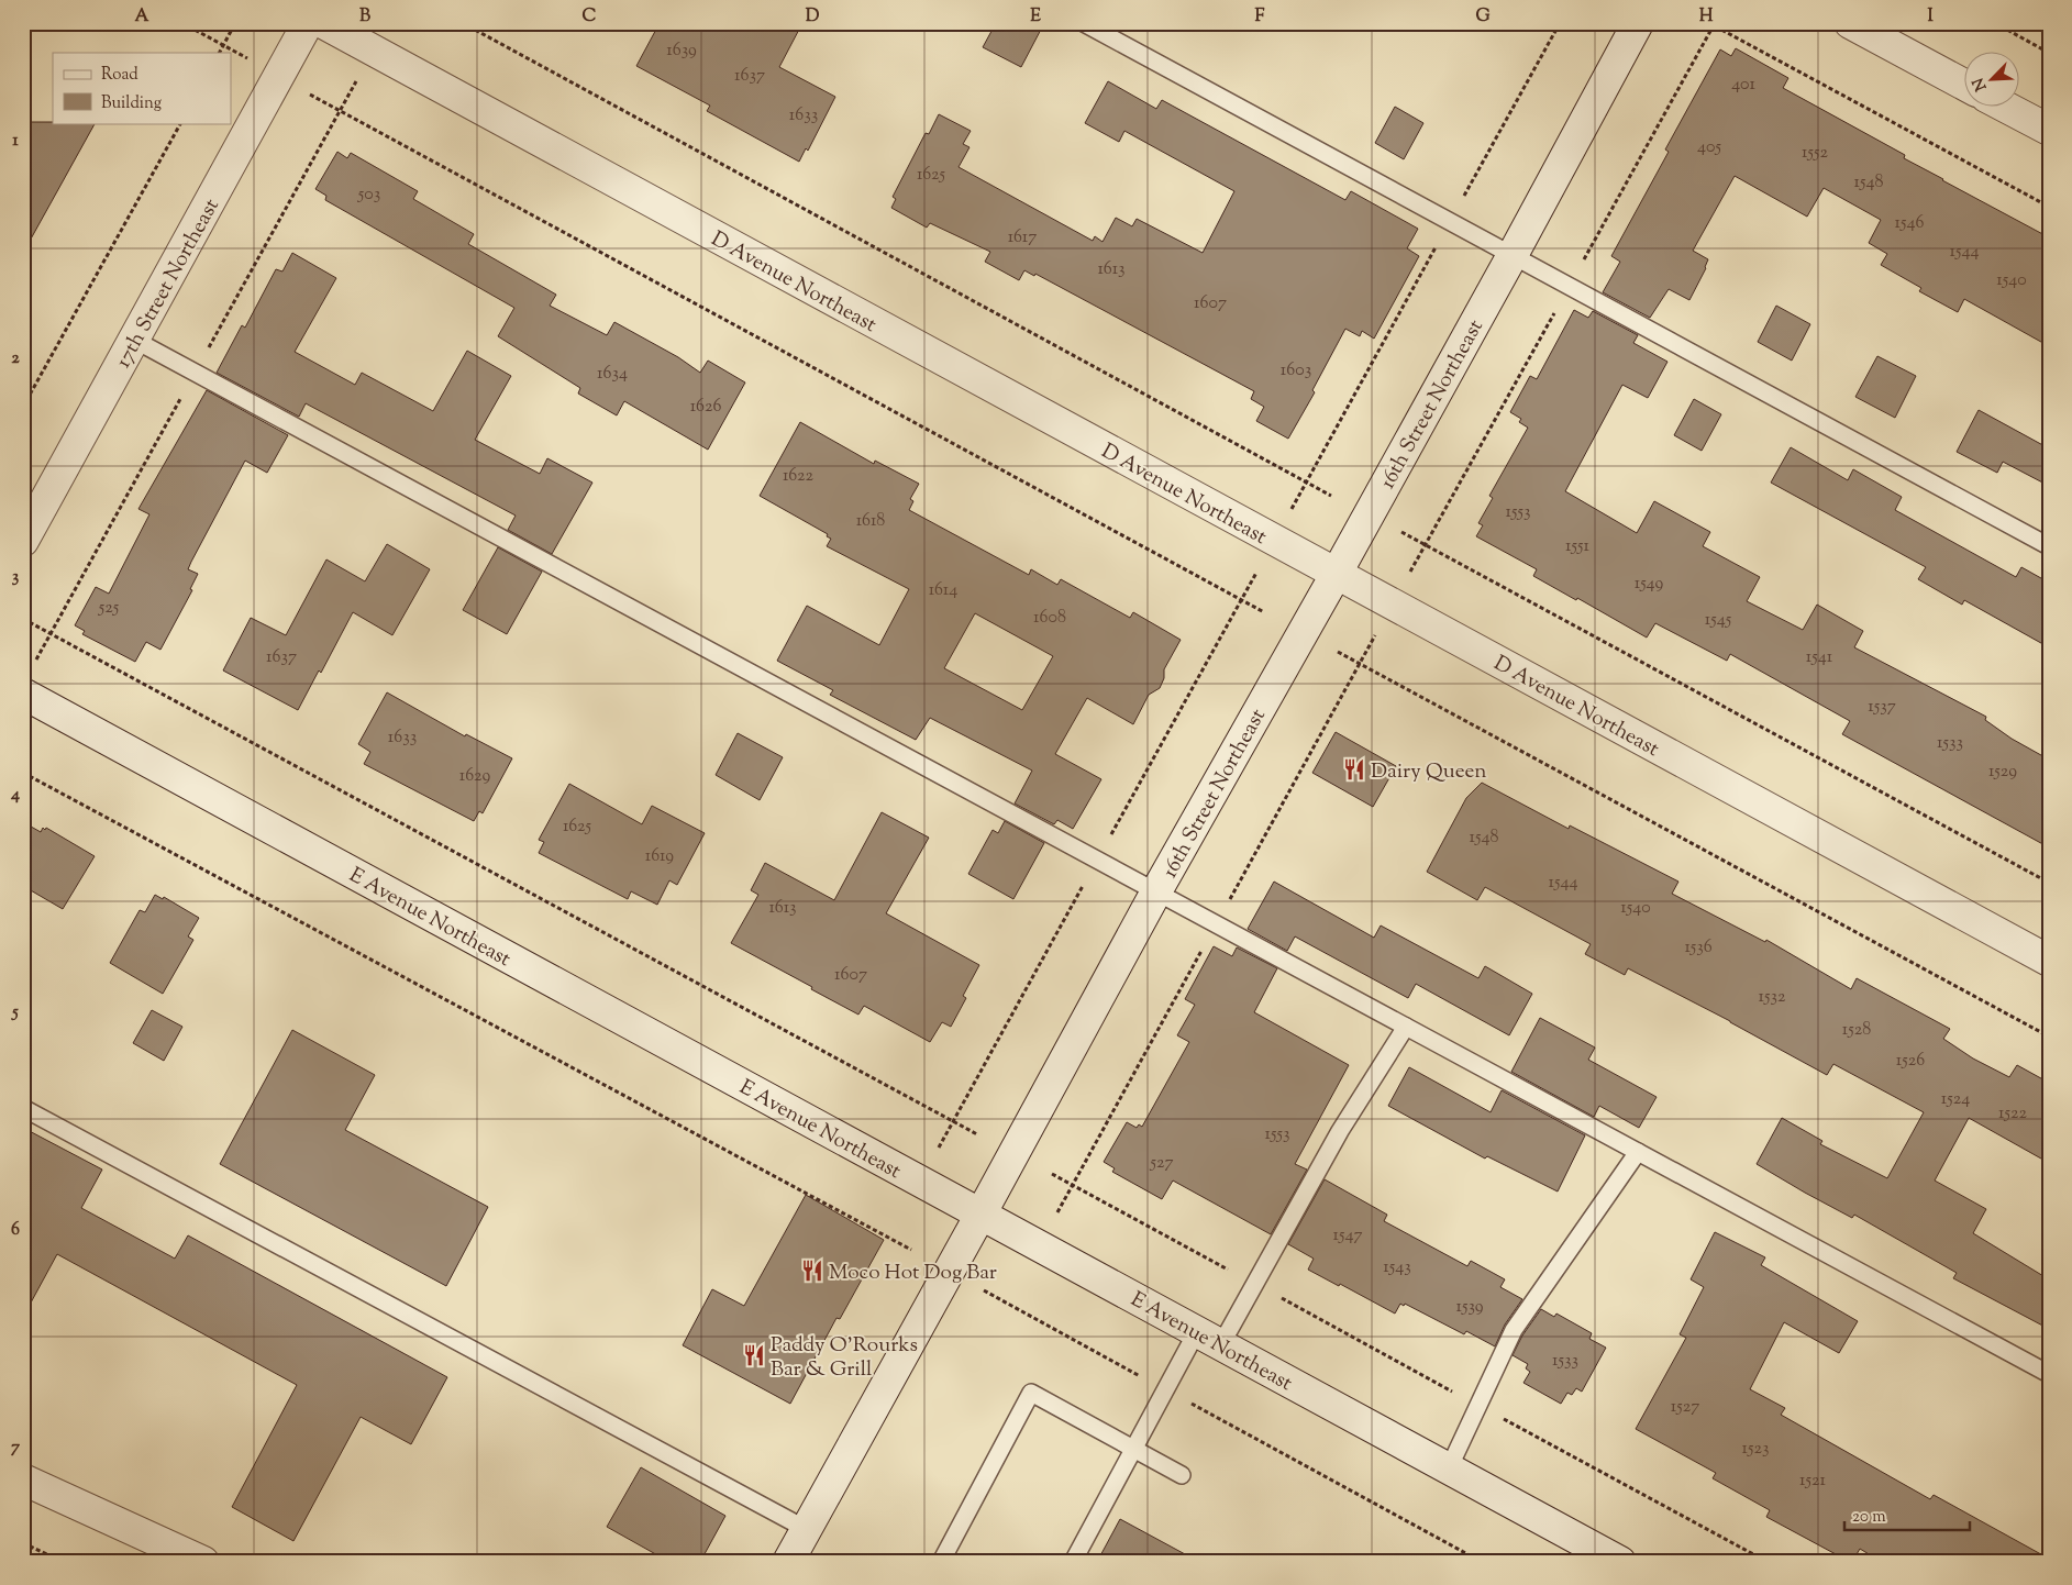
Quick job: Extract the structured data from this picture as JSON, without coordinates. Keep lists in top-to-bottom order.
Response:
{
  "streets": {
    "street": [
      "D Avenue Northeast",
      "17th Street Northeast",
      "16th Street Northeast",
      "E Avenue Northeast"
    ]
  },
  "crossings": [
    ["D Avenue Northeast", "16th Street Northeast"],
    ["16th Street Northeast", "E Avenue Northeast"]
  ],
  "places": {
    "restaurant": ["Dairy Queen", "Moco Hot Dog Bar", "Paddy O'Rourks Bar & Grill"]
  },
  "house_numbers": [
    "1639",
    "1637",
    "401",
    "1633",
    "405",
    "1552",
    "1625",
    "1548",
    "503",
    "1546",
    "1617",
    "1544",
    "1613",
    "1540",
    "1607",
    "1603",
    "1634",
    "1626",
    "1622",
    "1553",
    "1618",
    "1551",
    "1549",
    "1614",
    "525",
    "1608",
    "1545",
    "1637",
    "1541",
    "1537",
    "1633",
    "1533",
    "1529",
    "1629",
    "1625",
    "1548",
    "1619",
    "1544",
    "1613",
    "1540",
    "1536",
    "1607",
    "1532",
    "1528",
    "1526",
    "1524",
    "1522",
    "1553",
    "527",
    "1547",
    "1543",
    "1539",
    "1533",
    "1527",
    "1523",
    "1521"
  ],
  "legend": ["Road", "Building"],
  "scale_bar": "20 m",
  "north": "bottom left",
  "grid": {
    "columns": [
      "A",
      "B",
      "C",
      "D",
      "E",
      "F",
      "G",
      "H",
      "I"
    ],
    "rows": [
      "1",
      "2",
      "3",
      "4",
      "5",
      "6",
      "7"
    ]
  }
}
